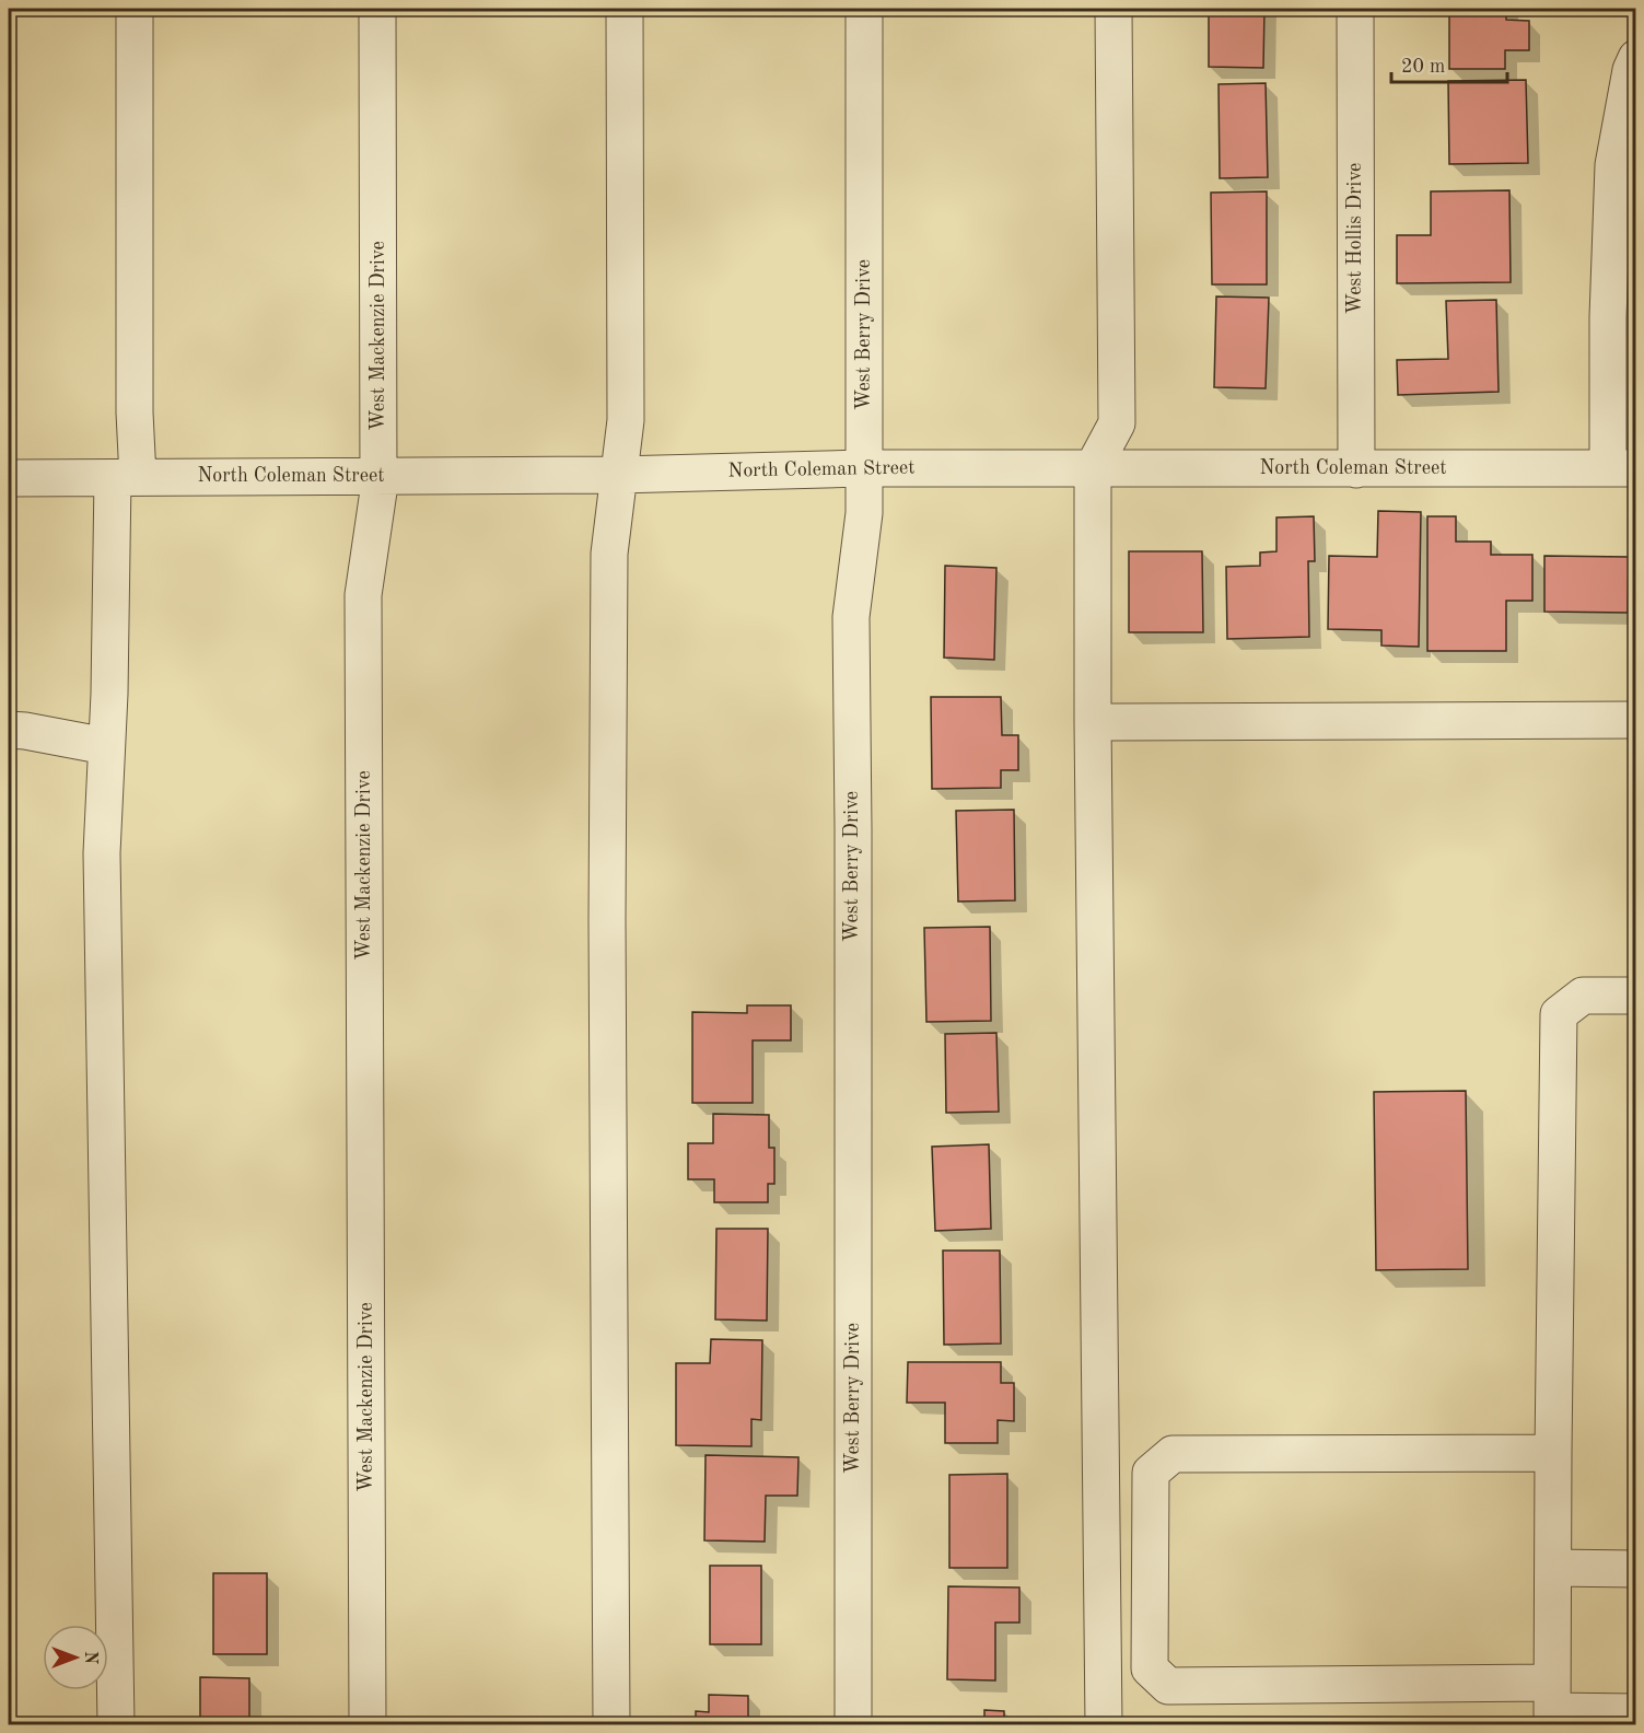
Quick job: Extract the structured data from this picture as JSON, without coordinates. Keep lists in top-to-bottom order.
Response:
{
  "streets": {
    "street": [
      "West Hollis Drive",
      "West Berry Drive",
      "West Mackenzie Drive",
      "North Coleman Street"
    ]
  },
  "crossings": [
    ["West Hollis Drive", "North Coleman Street"],
    ["West Berry Drive", "North Coleman Street"],
    ["West Mackenzie Drive", "North Coleman Street"]
  ],
  "scale_bar": "20 m",
  "north": "right"
}
